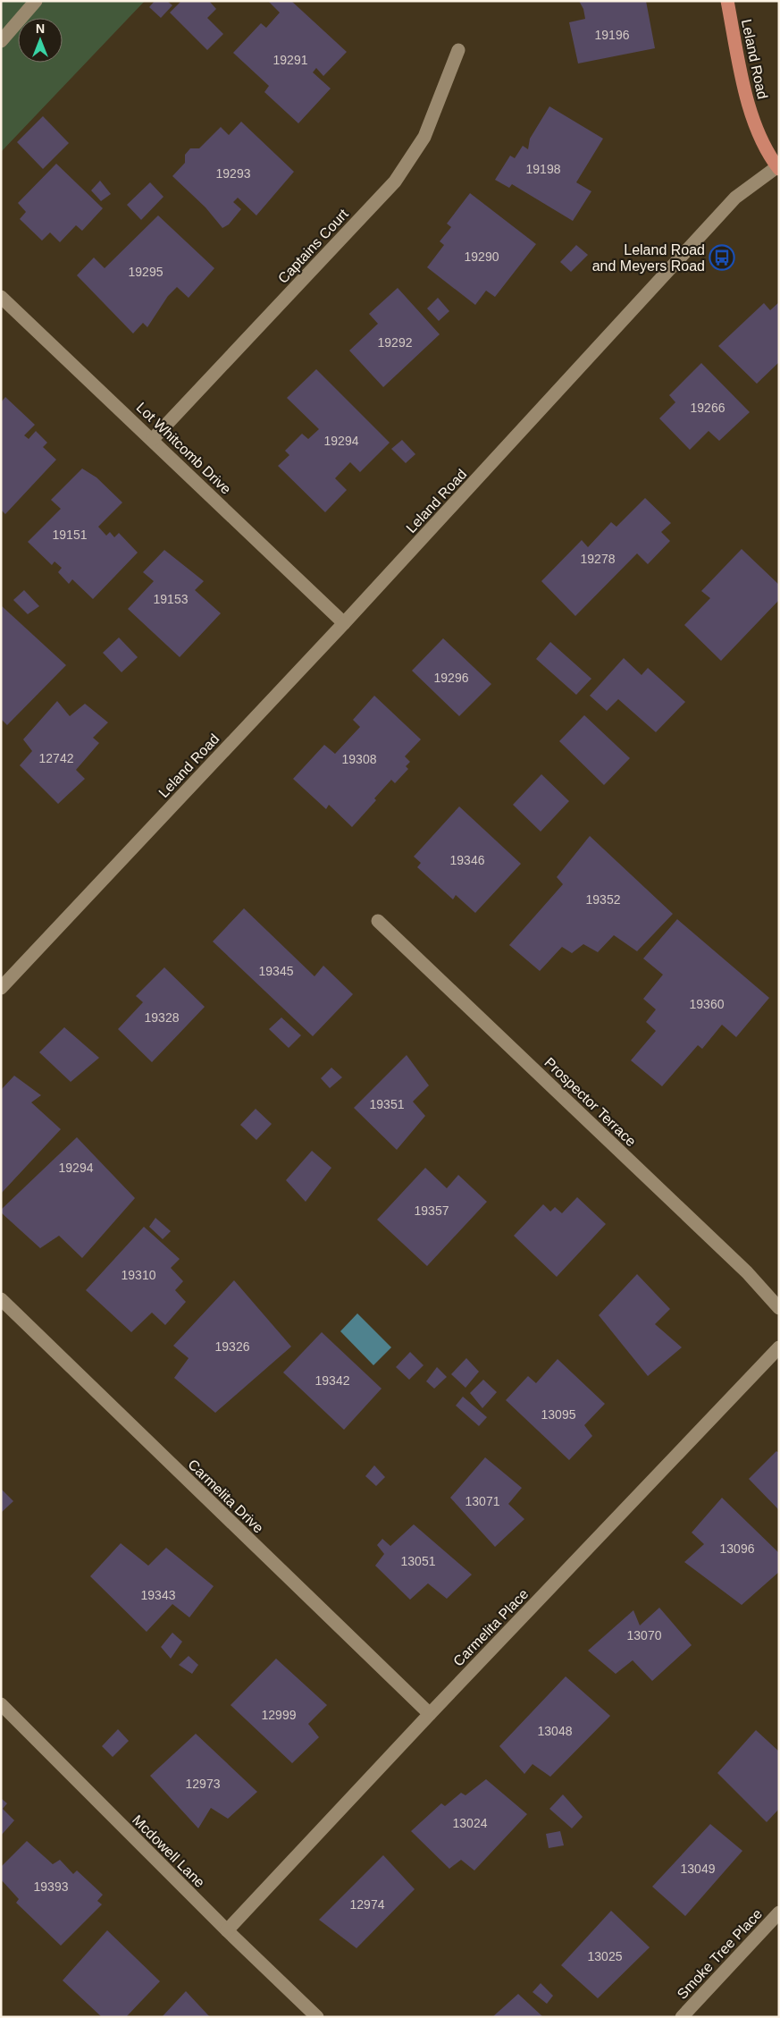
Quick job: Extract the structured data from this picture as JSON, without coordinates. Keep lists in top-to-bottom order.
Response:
{
  "streets": {
    "main road": ["Leland Road"],
    "street": [
      "Captains Court",
      "Lot Whitcomb Drive",
      "Prospector Terrace",
      "Carmelita Drive",
      "Carmelita Place",
      "Mcdowell Lane",
      "Smoke Tree Place"
    ]
  },
  "crossings": [
    ["Leland Road", "Lot Whitcomb Drive"],
    ["Captains Court", "Lot Whitcomb Drive"],
    ["Carmelita Drive", "Carmelita Place"],
    ["Carmelita Place", "Mcdowell Lane"]
  ],
  "places": {
    "bus stop": ["Leland Road and Meyers Road"]
  },
  "house_numbers": [
    "19196",
    "19291",
    "19198",
    "19293",
    "19290",
    "19295",
    "19292",
    "19266",
    "19294",
    "19151",
    "19278",
    "19153",
    "19296",
    "12742",
    "19308",
    "19346",
    "19352",
    "19345",
    "19360",
    "19328",
    "19351",
    "19294",
    "19357",
    "19310",
    "19326",
    "19342",
    "13095",
    "13071",
    "13096",
    "13051",
    "19343",
    "13070",
    "12999",
    "13048",
    "12973",
    "13024",
    "13049",
    "19393",
    "12974",
    "13025"
  ],
  "north": "top"
}
